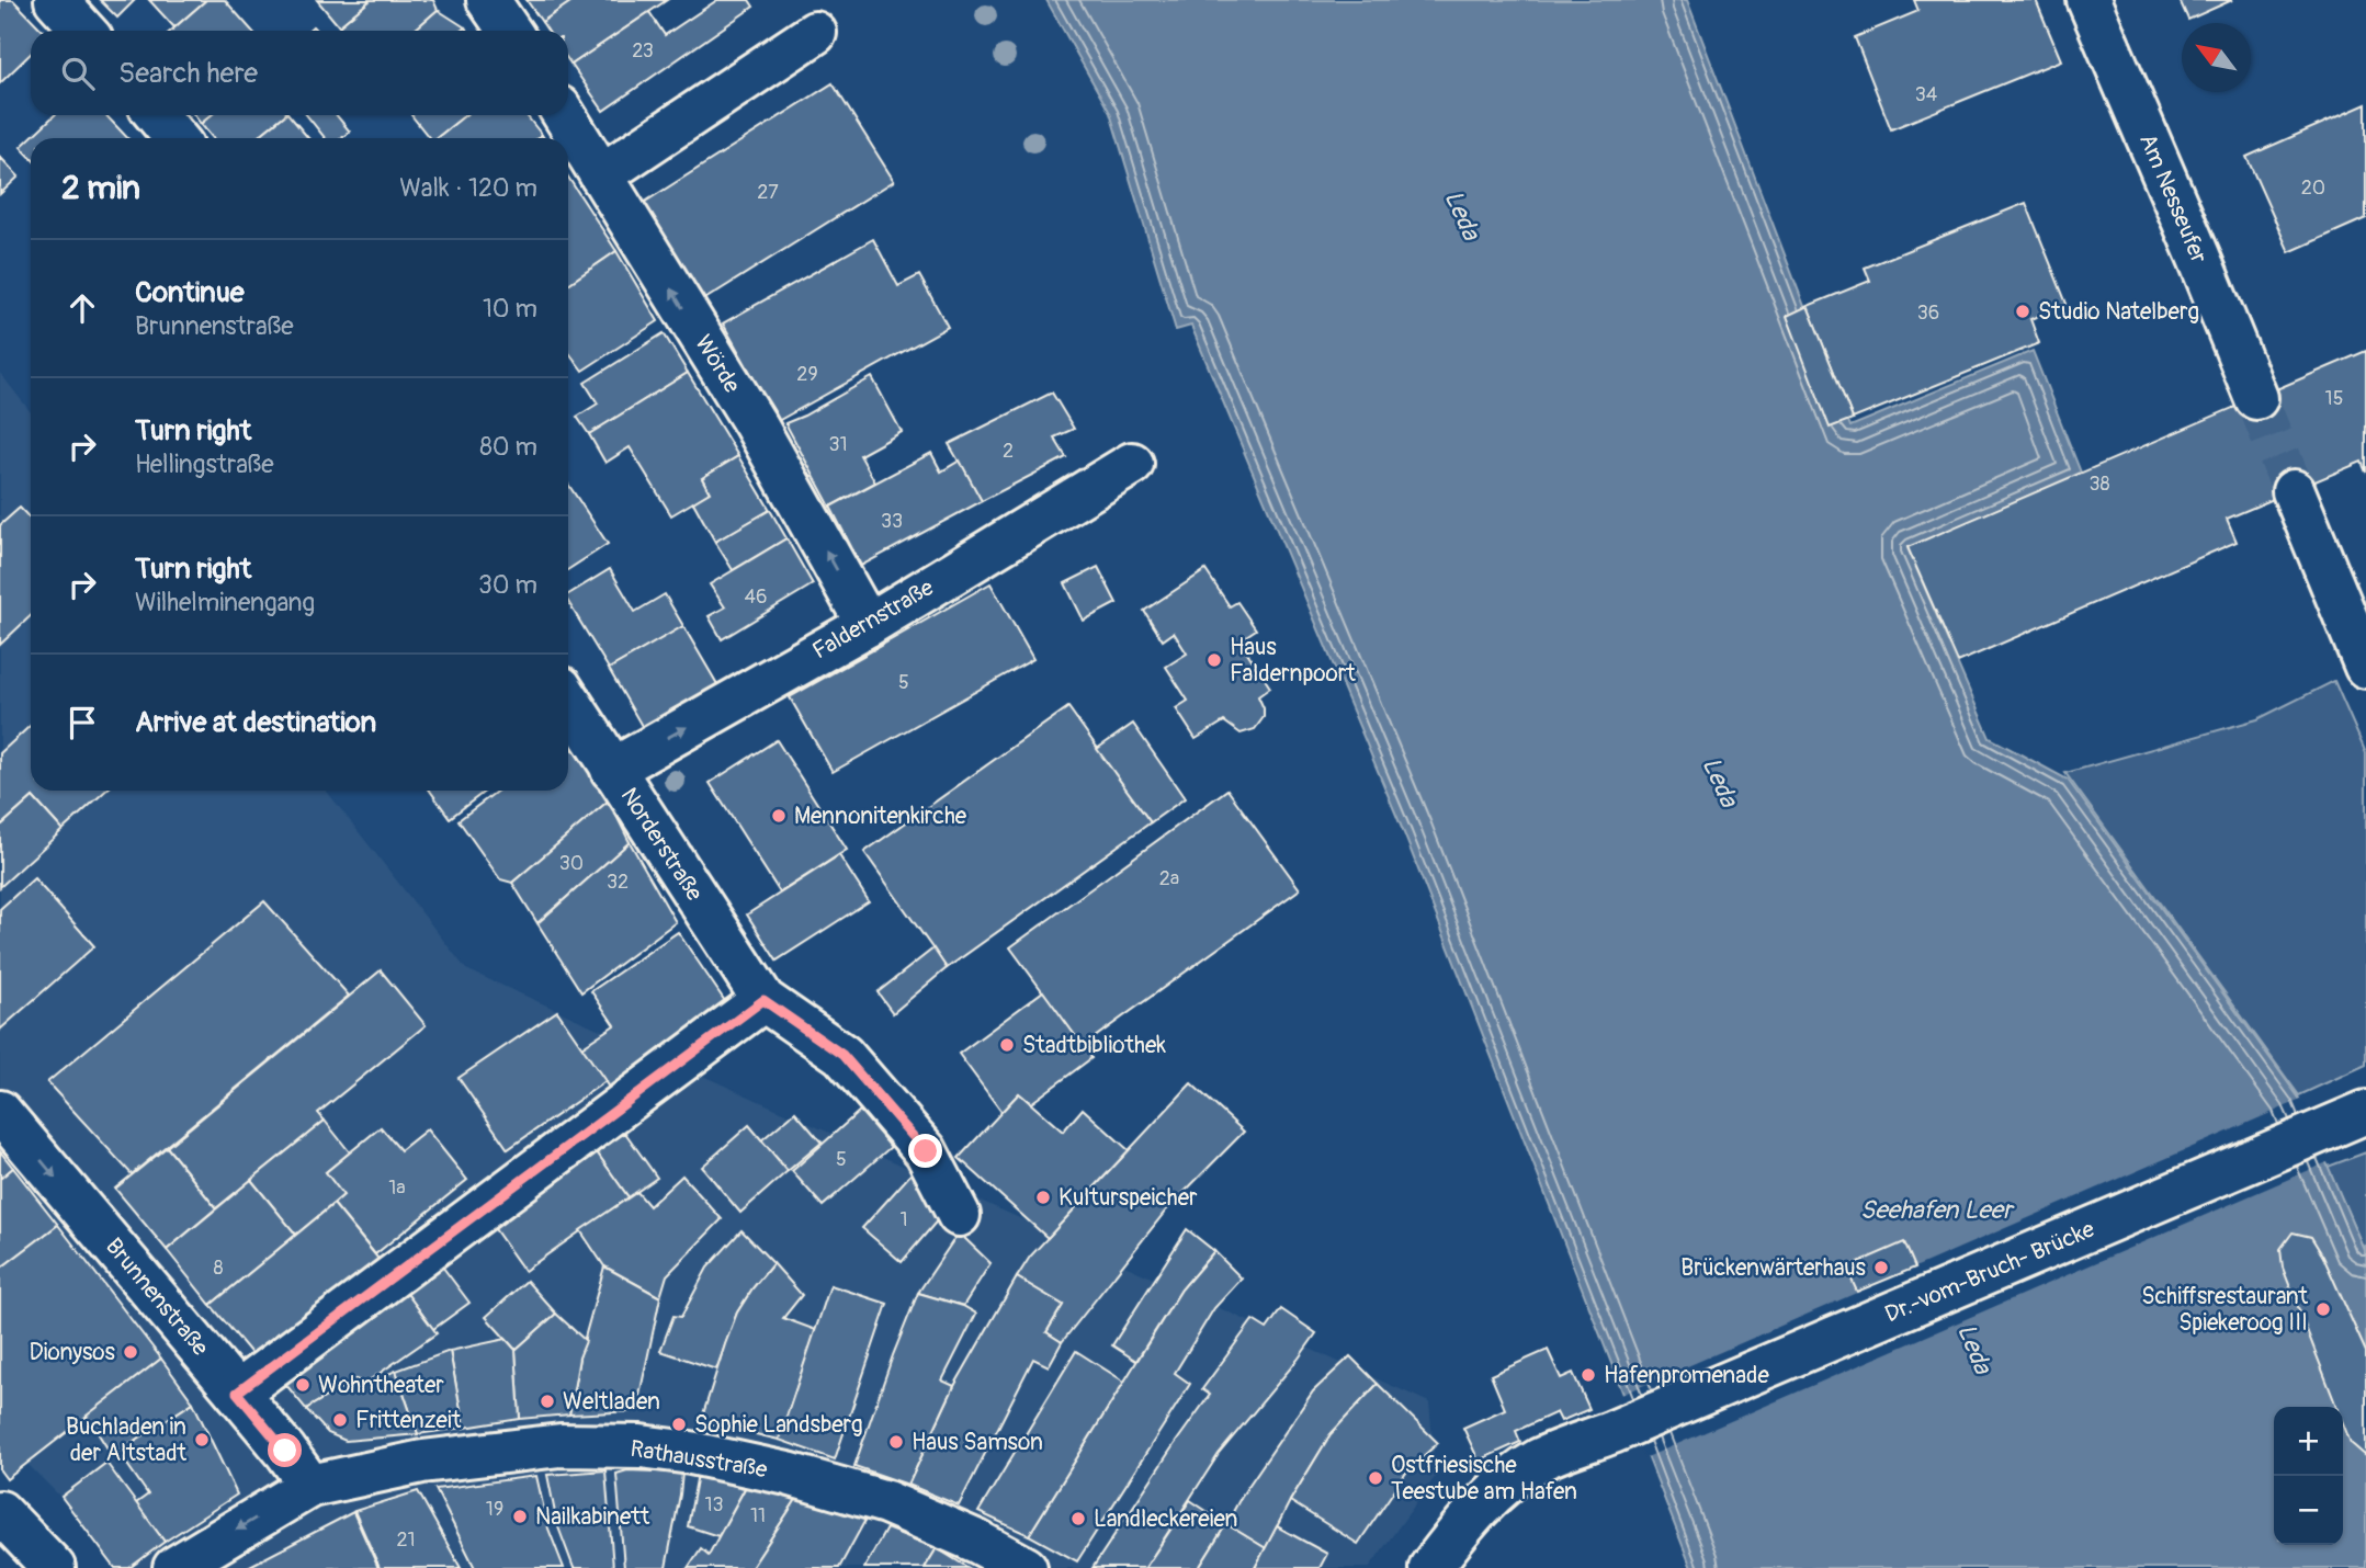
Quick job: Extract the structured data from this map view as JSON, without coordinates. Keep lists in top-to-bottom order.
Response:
{
  "streets": {
    "street": [
      "Am Nesseufer",
      "Wörde",
      "Faldernstraße",
      "Norderstraße",
      "Dr.-vom-Bruch- Brücke",
      "Brunnenstraße",
      "Rathausstraße"
    ]
  },
  "crossings": [
    ["Wörde", "Faldernstraße"],
    ["Faldernstraße", "Norderstraße"],
    ["Brunnenstraße", "Rathausstraße"]
  ],
  "one_way": ["Wörde", "Faldernstraße", "Brunnenstraße"],
  "water": ["Leda", "Seehafen Leer"],
  "places": [
    "Studio Natelberg",
    "Haus Faldernpoort",
    "Mennonitenkirche",
    "Stadtbibliothek",
    "Kulturspeicher",
    "Brückenwärterhaus",
    "Schiffsrestaurant Spiekeroog III",
    "Dionysos",
    "Hafenpromenade",
    "Wohntheater",
    "Weltladen",
    "Frittenzeit",
    "Sophie Landsberg",
    "Buchladen in der Altstadt",
    "Haus Samson",
    "Ostfriesische Teestube am Hafen",
    "Nailkabinett",
    "Landleckereien"
  ],
  "house_numbers": [
    "23",
    "34",
    "20",
    "27",
    "36",
    "29",
    "15",
    "31",
    "2",
    "38",
    "33",
    "46",
    "5",
    "30",
    "2a",
    "32",
    "5",
    "1a",
    "1",
    "8",
    "13",
    "19",
    "11",
    "21"
  ],
  "north": "top left",
  "page": {
    "search": "Search here",
    "heading": ["2 min", "Walk · 120 m"],
    "list": [
      ["Continue", "Brunnenstraße", "10 m"],
      ["Turn right", "Hellingstraße", "80 m"],
      ["Turn right", "Wilhelminengang", "30 m"],
      "Arrive at destination"
    ],
    "map_buttons": ["+", "−"]
  }
}
